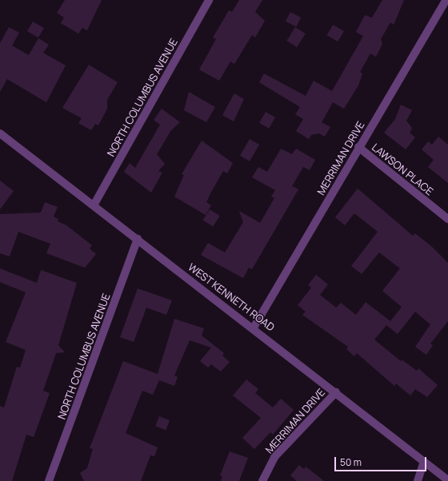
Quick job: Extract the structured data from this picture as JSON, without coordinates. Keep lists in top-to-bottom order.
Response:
{
  "streets": {
    "street": [
      "NORTH COLUMBUS AVENUE",
      "MERRIMAN DRIVE",
      "LAWSON PLACE",
      "WEST KENNETH ROAD"
    ]
  },
  "crossings": [
    ["NORTH COLUMBUS AVENUE", "WEST KENNETH ROAD"],
    ["MERRIMAN DRIVE", "LAWSON PLACE"],
    ["MERRIMAN DRIVE", "WEST KENNETH ROAD"]
  ],
  "scale_bar": "50 m"
}
